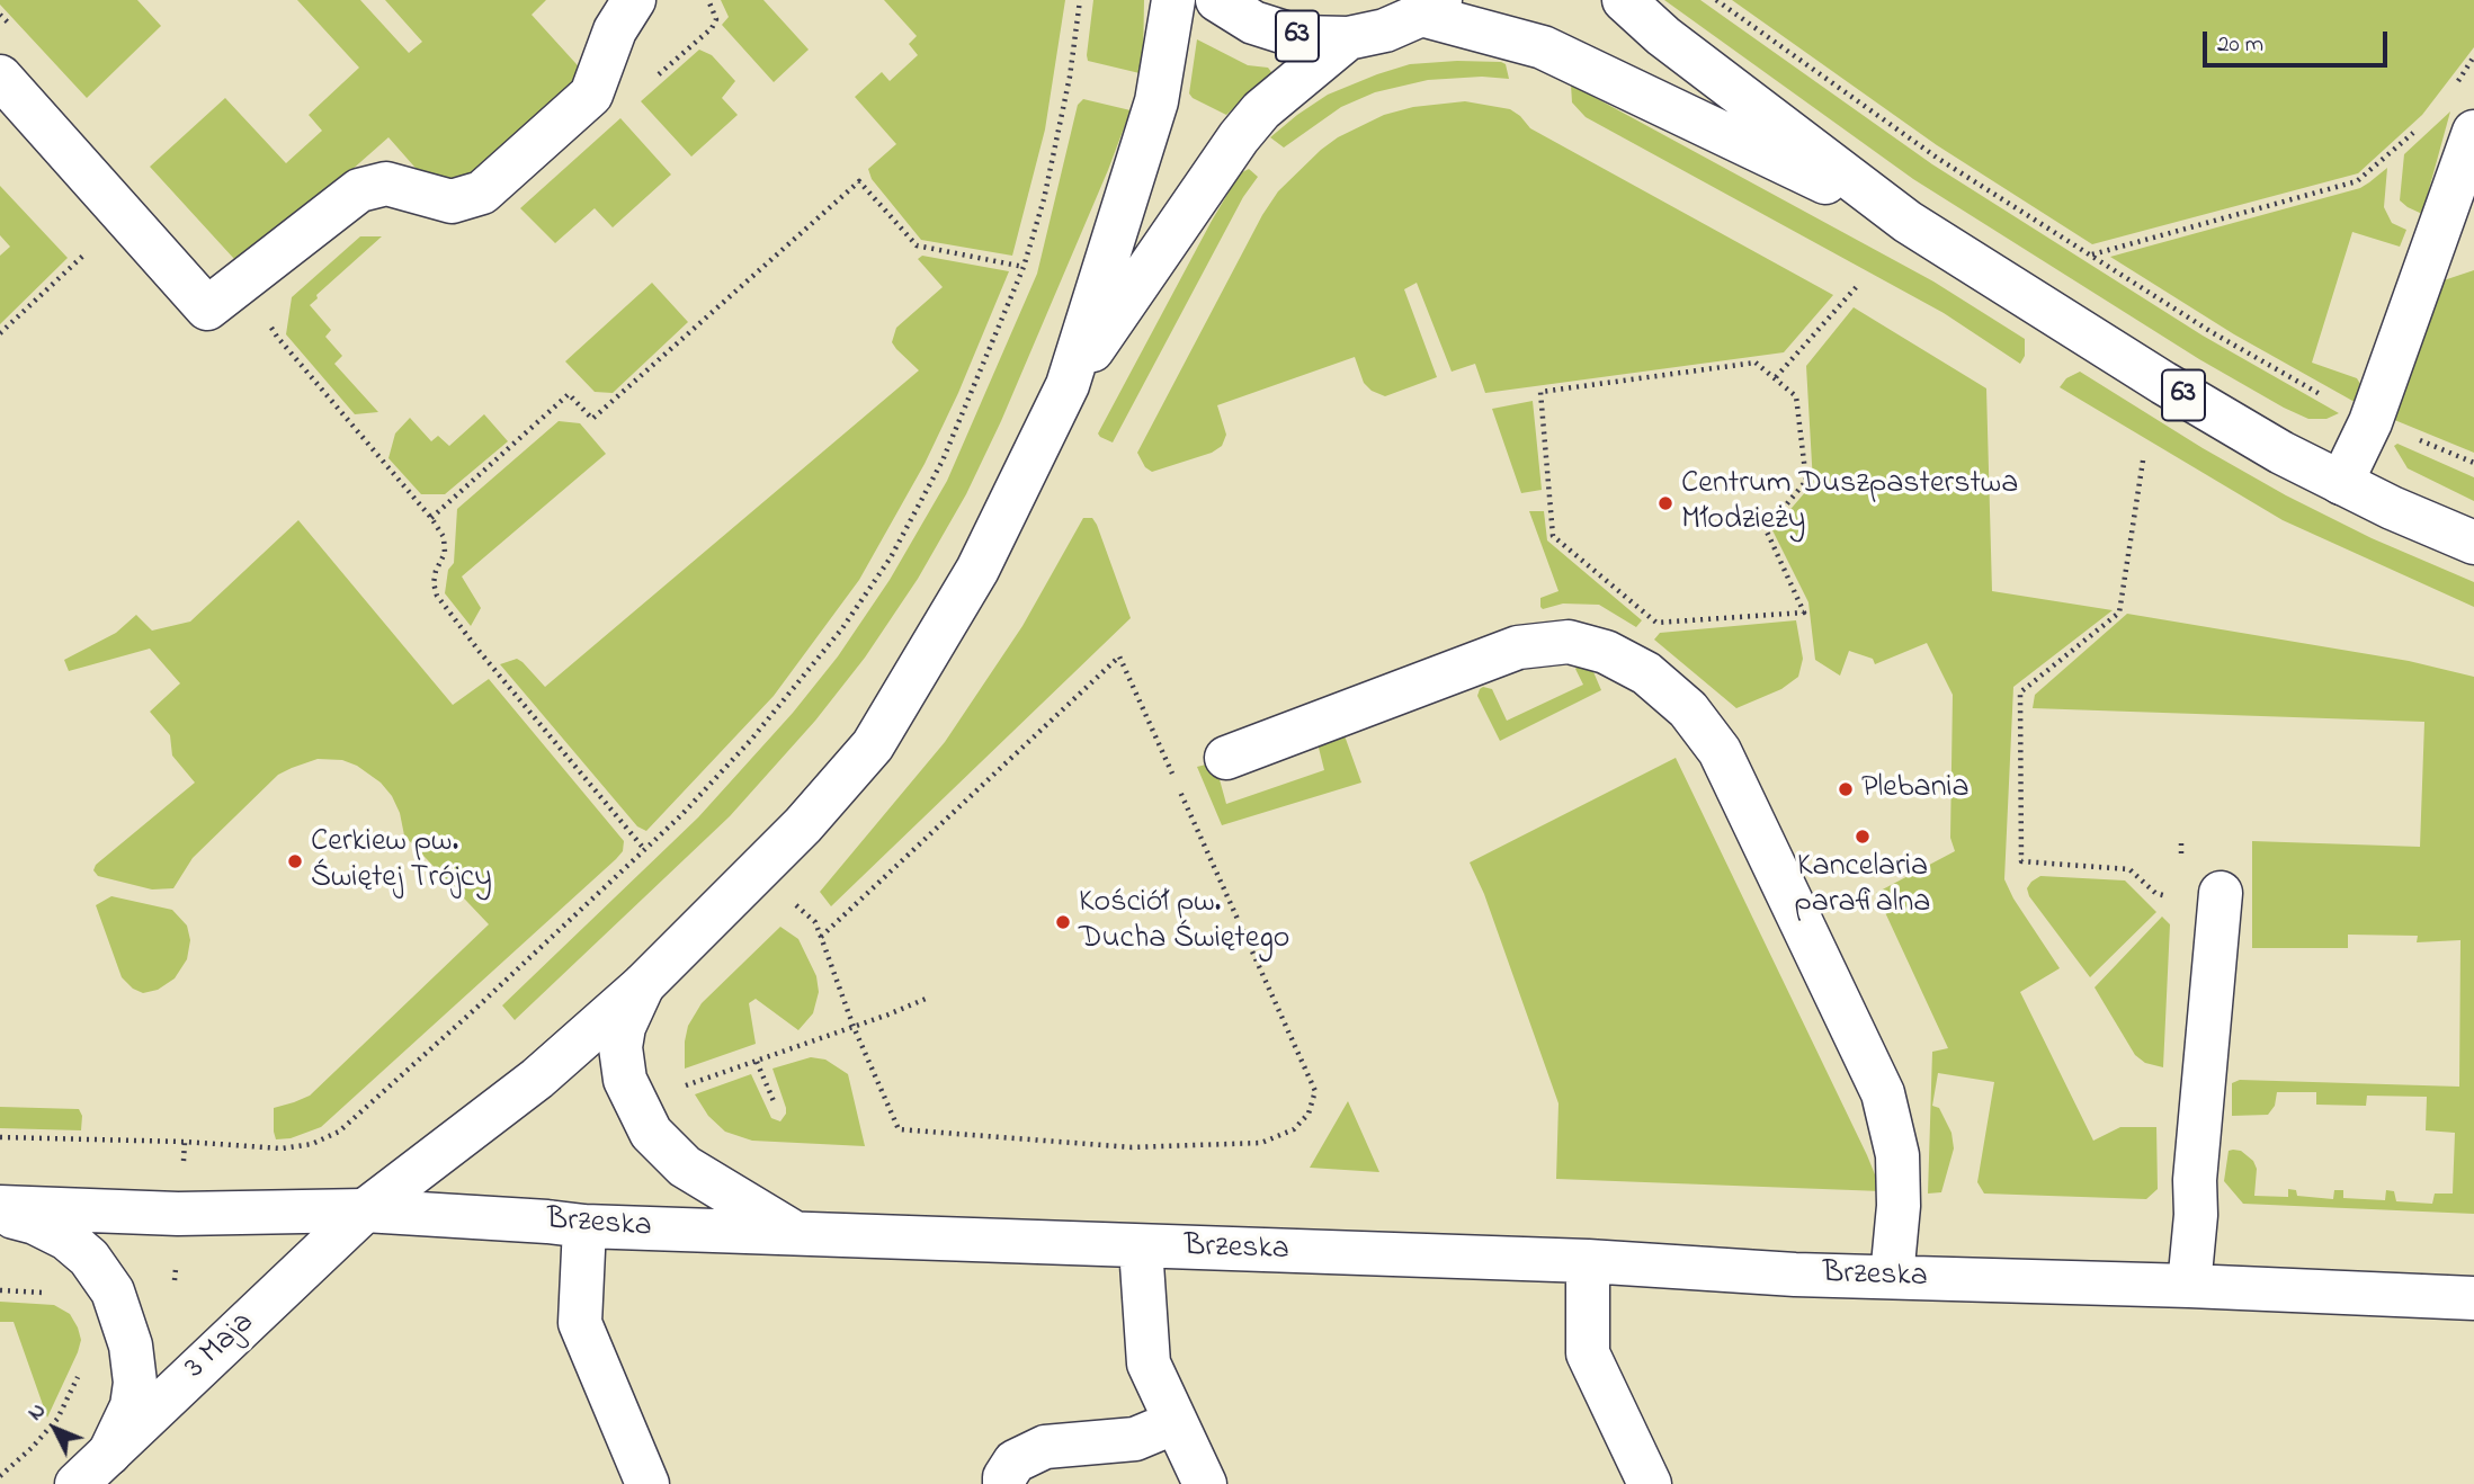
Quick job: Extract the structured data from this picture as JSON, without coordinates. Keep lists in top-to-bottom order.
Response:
{
  "streets": {
    "main road": ["63", "Brzeska", "3 Maja"]
  },
  "crossings": [
    ["Brzeska", "3 Maja"]
  ],
  "places": [
    "Centrum Duszpasterstwa Młodzieży",
    "Plebania",
    "Kancelaria parafialna",
    "Cerkiew pw. Świętej Trójcy",
    "Kościół pw. Ducha Świętego"
  ],
  "scale_bar": "20 m",
  "north": "top left"
}
